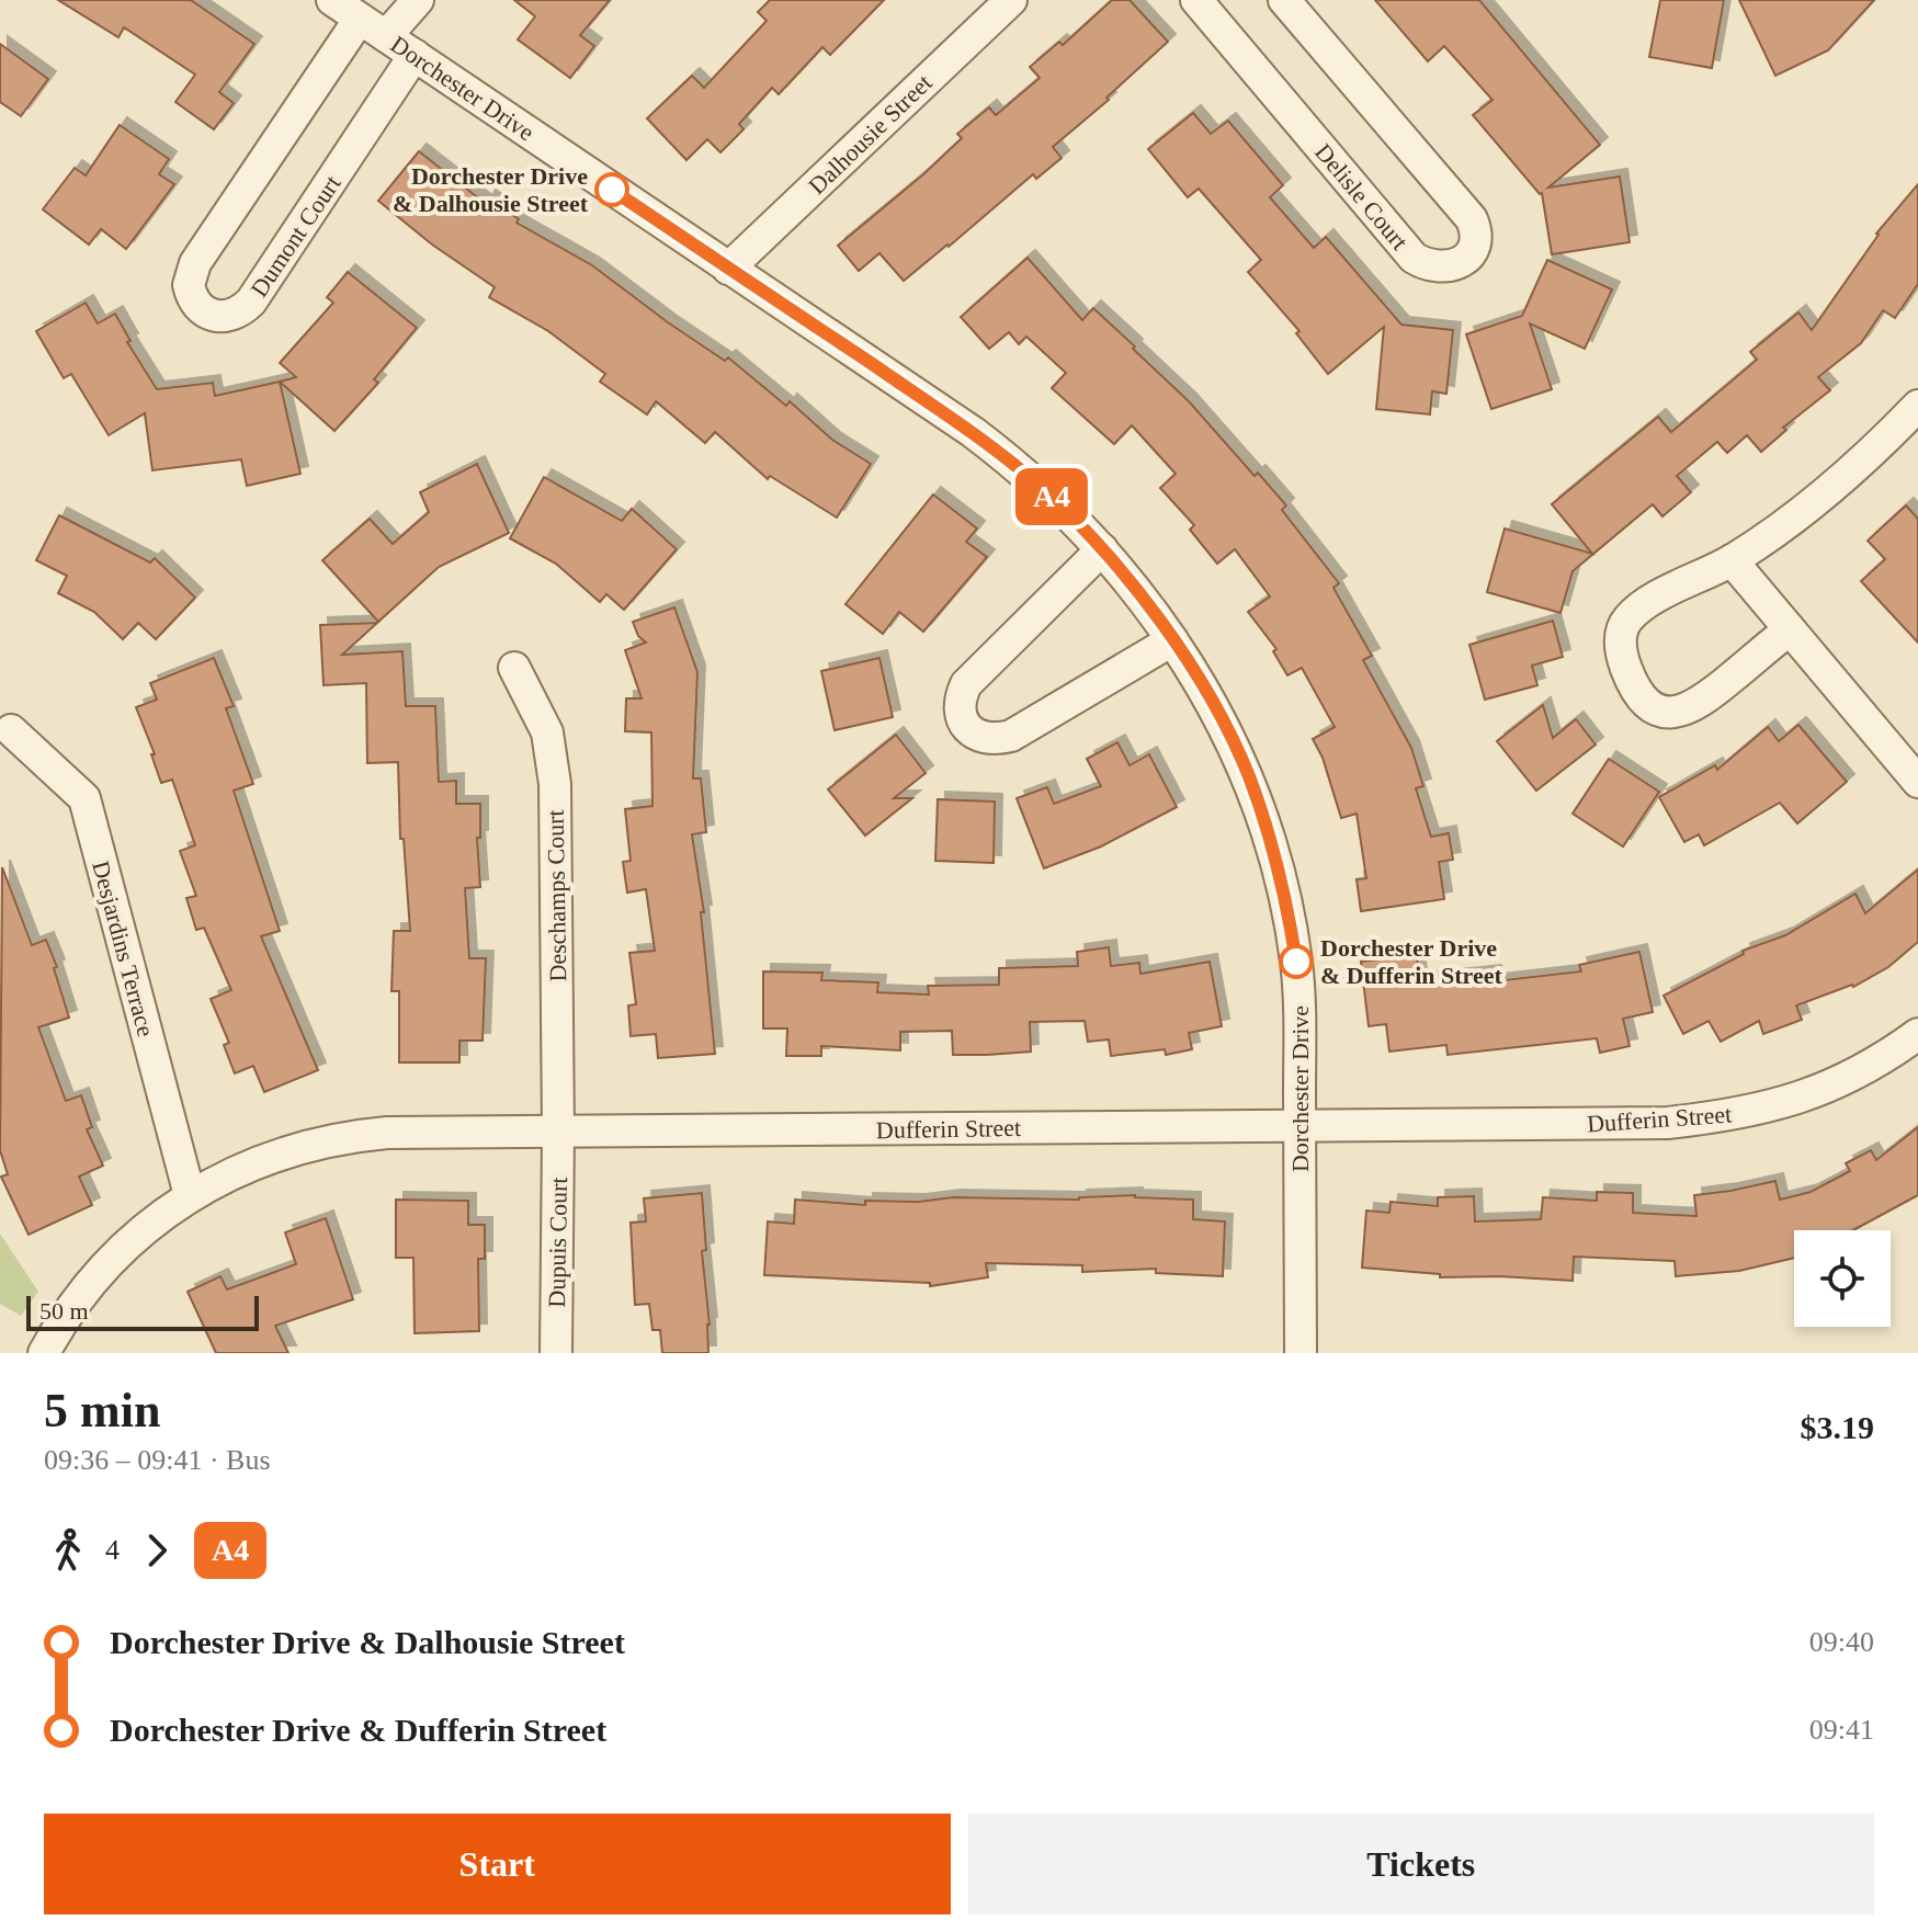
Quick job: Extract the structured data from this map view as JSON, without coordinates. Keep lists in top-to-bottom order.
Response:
{
  "streets": {
    "street": [
      "Dorchester Drive",
      "Dalhousie Street",
      "Delisle Court",
      "Dumont Court",
      "Deschamps Court",
      "Desjardins Terrace",
      "Dufferin Street",
      "Dupuis Court"
    ]
  },
  "crossings": [
    ["Dorchester Drive", "Dalhousie Street"],
    ["Dorchester Drive", "Dumont Court"],
    ["Dorchester Drive", "Dufferin Street"],
    ["Deschamps Court", "Dufferin Street"],
    ["Deschamps Court", "Dupuis Court"],
    ["Desjardins Terrace", "Dufferin Street"],
    ["Dufferin Street", "Dupuis Court"]
  ],
  "places": ["Dorchester Drive & Dalhousie Street", "Dorchester Drive & Dufferin Street"],
  "lines": ["bus line A4"],
  "scale_bar": "50 m",
  "page": {
    "on_map": "A4",
    "scale": "50 m",
    "heading": ["5 min", "09:36 – 09:41 · Bus", "$3.19"],
    "legs": ["4", "A4"],
    "list": [
      {
        "name": "Dorchester Drive & Dalhousie Street",
        "value": "09:40"
      },
      {
        "name": "Dorchester Drive & Dufferin Street",
        "value": "09:41"
      }
    ],
    "buttons": ["Start", "Tickets"]
  }
}
